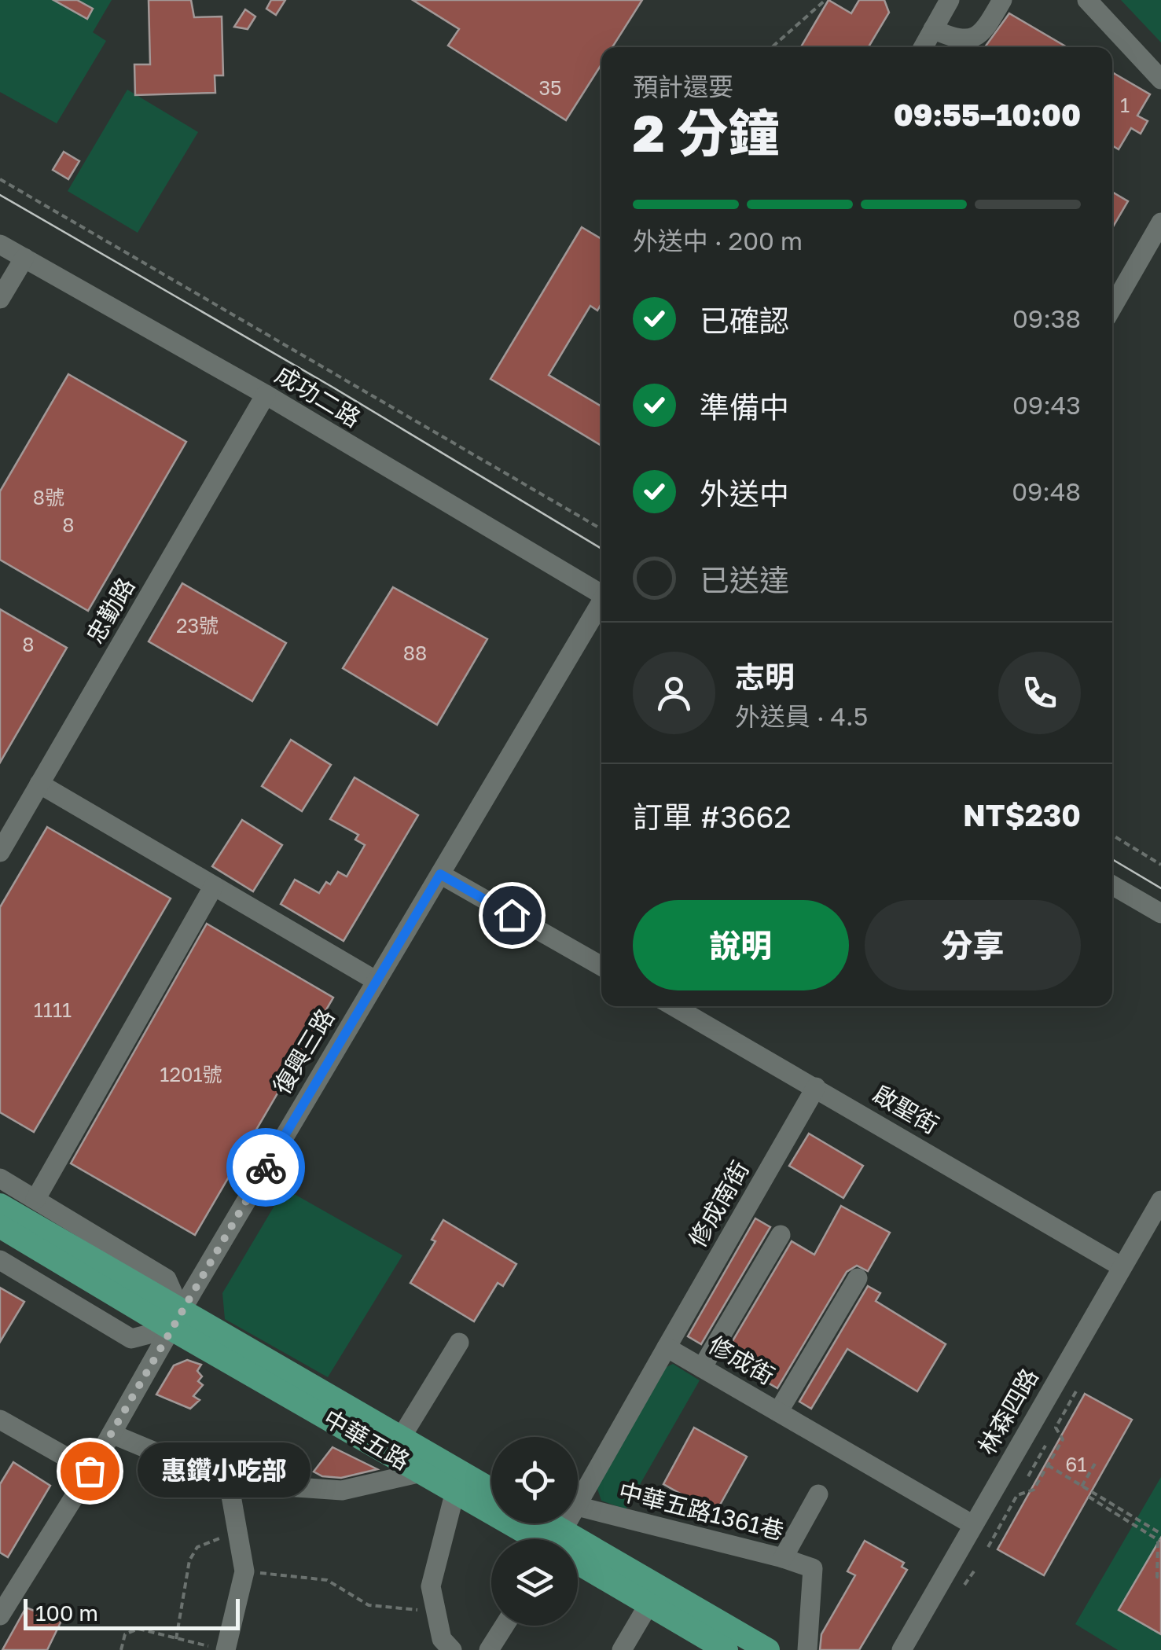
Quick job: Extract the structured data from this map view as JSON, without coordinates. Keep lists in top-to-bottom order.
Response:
{
  "streets": {
    "main road": ["中華五路"],
    "street": [
      "成功二路",
      "忠勤路",
      "復興三路",
      "啟聖街",
      "修成南街",
      "修成街",
      "林森四路",
      "中華五路1361巷"
    ]
  },
  "crossings": [
    ["成功二路", "忠勤路"],
    ["復興三路", "中華五路"],
    ["啟聖街", "修成南街"],
    ["啟聖街", "林森四路"],
    ["修成南街", "修成街"],
    ["修成街", "林森四路"]
  ],
  "places": ["惠鑽小吃部"],
  "house_numbers": [
    "35",
    "1",
    "8號",
    "8",
    "23號",
    "8",
    "88",
    "1111",
    "1201號",
    "61"
  ],
  "scale_bar": "100 m",
  "page": {
    "heading": ["2 分鐘", "預計還要", "09:55–10:00"],
    "panel": [
      "志明",
      "外送員 · 4.5",
      "訂單 #3662",
      "NT$230"
    ],
    "bar": "外送中 · 200 m",
    "list": [
      ["已確認", "09:38"],
      ["準備中", "09:43"],
      ["外送中", "09:48"],
      "已送達"
    ],
    "buttons": ["說明", "分享"],
    "bubble": "惠鑽小吃部",
    "scale": "100 m"
  }
}
